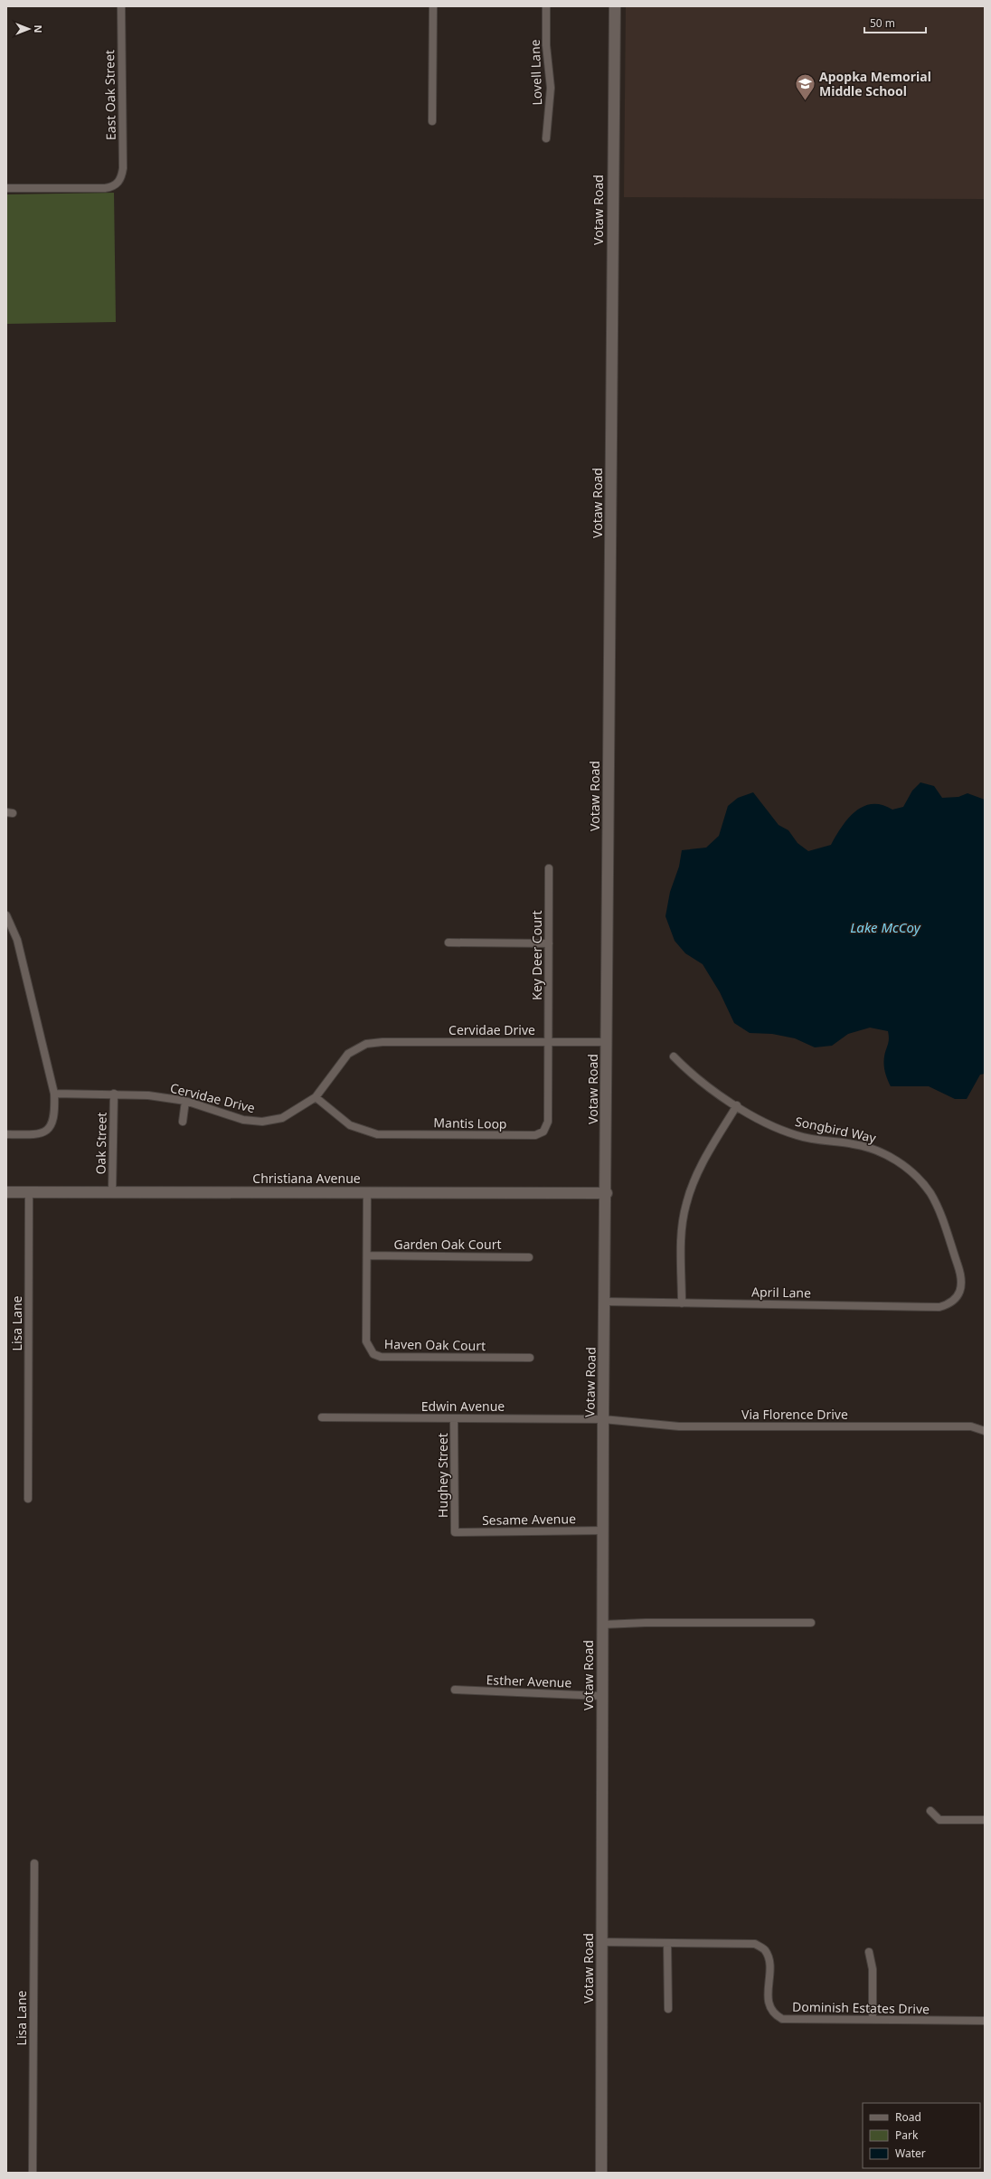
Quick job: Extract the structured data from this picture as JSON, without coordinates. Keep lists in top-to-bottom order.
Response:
{
  "streets": {
    "street": [
      "Lovell Lane",
      "East Oak Street",
      "Votaw Road",
      "Key Deer Court",
      "Cervidae Drive",
      "Mantis Loop",
      "Songbird Way",
      "Oak Street",
      "Christiana Avenue",
      "Garden Oak Court",
      "April Lane",
      "Lisa Lane",
      "Haven Oak Court",
      "Edwin Avenue",
      "Via Florence Drive",
      "Hughey Street",
      "Sesame Avenue",
      "Esther Avenue",
      "Dominish Estates Drive"
    ]
  },
  "crossings": [
    ["Votaw Road", "Cervidae Drive"],
    ["Votaw Road", "Christiana Avenue"],
    ["Votaw Road", "April Lane"],
    ["Votaw Road", "Edwin Avenue"],
    ["Votaw Road", "Via Florence Drive"],
    ["Votaw Road", "Sesame Avenue"],
    ["Votaw Road", "Esther Avenue"],
    ["Votaw Road", "Dominish Estates Drive"],
    ["Key Deer Court", "Cervidae Drive"],
    ["Key Deer Court", "Mantis Loop"],
    ["Cervidae Drive", "Mantis Loop"],
    ["Cervidae Drive", "Oak Street"],
    ["Songbird Way", "April Lane"],
    ["Oak Street", "Christiana Avenue"],
    ["Christiana Avenue", "Lisa Lane"],
    ["Christiana Avenue", "Haven Oak Court"],
    ["Garden Oak Court", "Haven Oak Court"],
    ["Edwin Avenue", "Via Florence Drive"],
    ["Edwin Avenue", "Hughey Street"],
    ["Hughey Street", "Sesame Avenue"]
  ],
  "water": ["Lake McCoy"],
  "places": {
    "school or university": ["Apopka Memorial Middle School"]
  },
  "legend": ["Road", "Park", "Water"],
  "scale_bar": "50 m",
  "north": "right"
}
